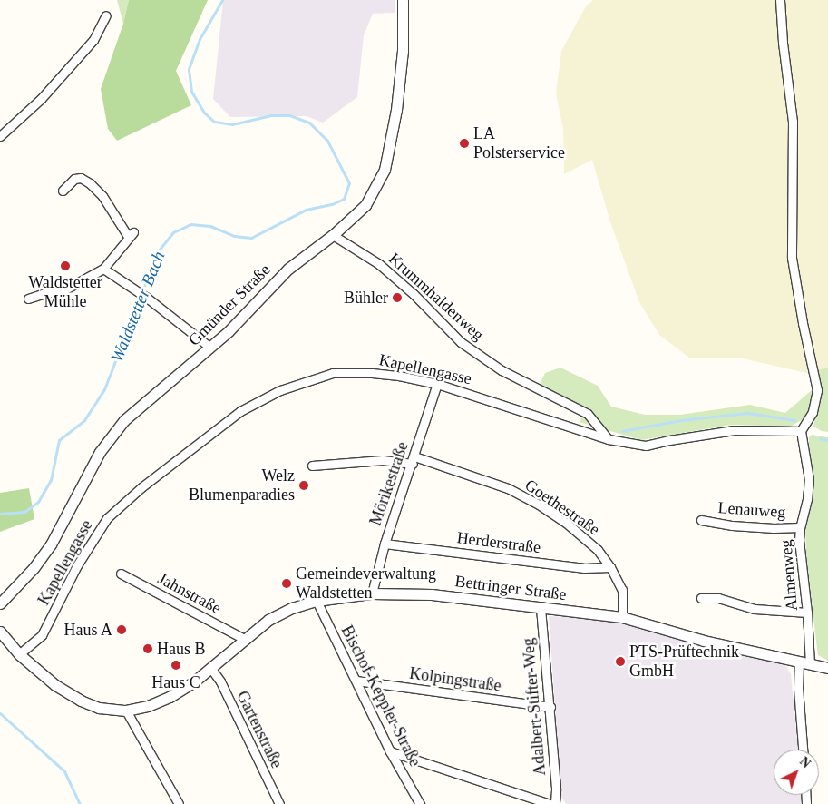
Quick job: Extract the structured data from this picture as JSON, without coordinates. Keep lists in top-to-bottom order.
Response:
{
  "streets": {
    "street": [
      "Krummhaldenweg",
      "Gmünder Straße",
      "Kapellengasse",
      "Mörikestraße",
      "Goethestraße",
      "Lenauweg",
      "Herderstraße",
      "Almenweg",
      "Bettringer Straße",
      "Jahnstraße",
      "Kolpingstraße",
      "Bischof-Keppler-Straße",
      "Adalbert-Stifter-Weg",
      "Gartenstraße"
    ]
  },
  "crossings": [
    ["Krummhaldenweg", "Gmünder Straße"],
    ["Krummhaldenweg", "Kapellengasse"],
    ["Kapellengasse", "Mörikestraße"],
    ["Kapellengasse", "Almenweg"],
    ["Kapellengasse", "Bettringer Straße"],
    ["Mörikestraße", "Goethestraße"],
    ["Mörikestraße", "Herderstraße"],
    ["Mörikestraße", "Bettringer Straße"],
    ["Goethestraße", "Herderstraße"],
    ["Goethestraße", "Bettringer Straße"],
    ["Lenauweg", "Almenweg"],
    ["Almenweg", "Bettringer Straße"],
    ["Bettringer Straße", "Jahnstraße"],
    ["Bettringer Straße", "Bischof-Keppler-Straße"],
    ["Bettringer Straße", "Adalbert-Stifter-Weg"],
    ["Bettringer Straße", "Gartenstraße"],
    ["Kolpingstraße", "Bischof-Keppler-Straße"],
    ["Kolpingstraße", "Adalbert-Stifter-Weg"]
  ],
  "water": ["Waldstetter Bach"],
  "places": [
    "LA Polsterservice",
    "Waldstetter Mühle",
    "Bühler",
    "Welz Blumenparadies",
    "Gemeindeverwaltung Waldstetten",
    "Haus A",
    "Haus B",
    "PTS-Prüftechnik GmbH",
    "Haus C"
  ],
  "north": "top right"
}
